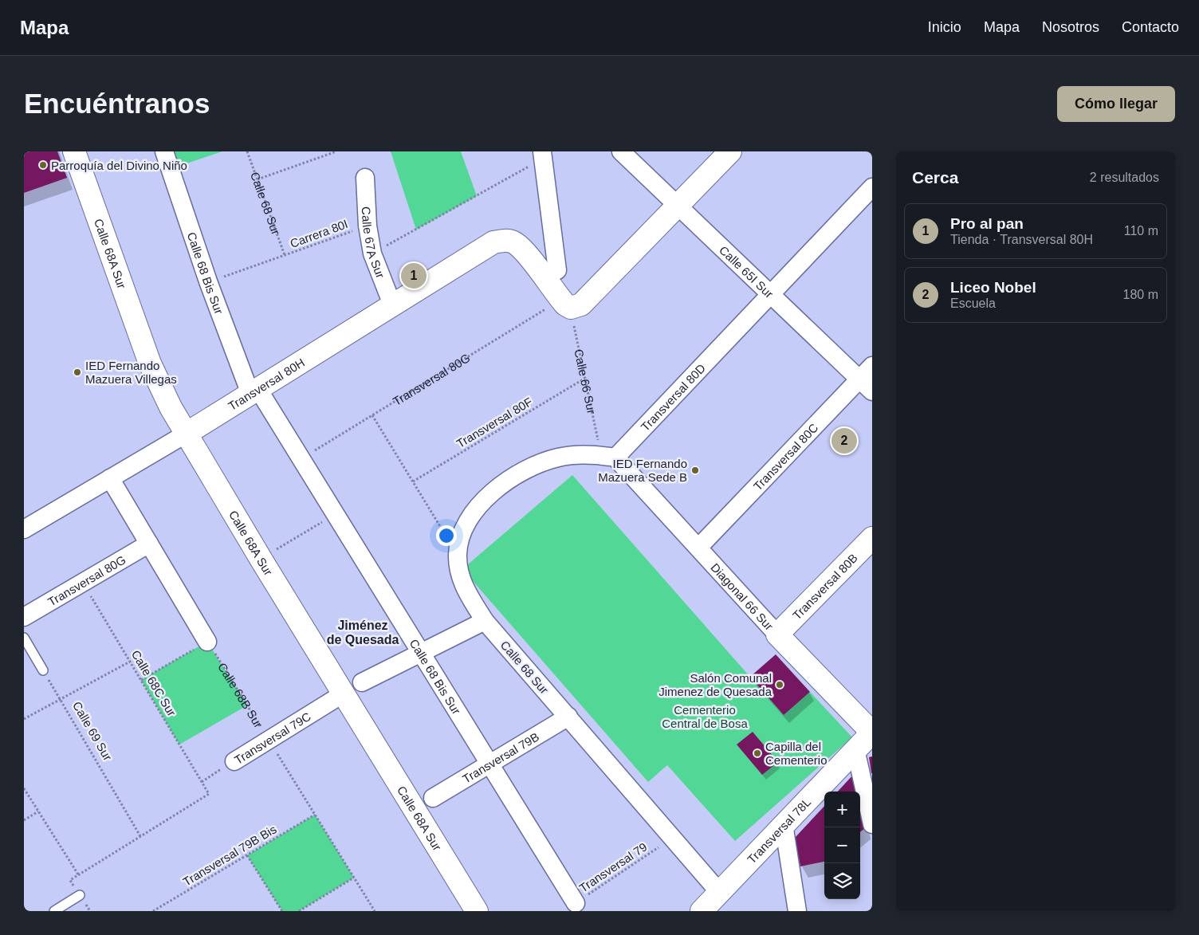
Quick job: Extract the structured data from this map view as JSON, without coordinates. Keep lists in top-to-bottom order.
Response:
{
  "streets": {
    "street": [
      "Calle 68 Sur",
      "Calle 67A Sur",
      "Calle 68A Sur",
      "Calle 65I Sur",
      "Calle 68 Bis Sur",
      "Transversal 80G",
      "Transversal 80H",
      "Transversal 80D",
      "Transversal 80C",
      "Transversal 80B",
      "Diagonal 66 Sur",
      "Transversal 79C",
      "Transversal 79B",
      "Transversal 78L"
    ],
    "path": [
      "Carrera 80I",
      "Calle 66 Sur",
      "Transversal 80F",
      "Calle 68C Sur",
      "Calle 68B Sur",
      "Calle 69 Sur",
      "Transversal 79B Bis",
      "Transversal 79"
    ]
  },
  "crossings": [
    ["Calle 68 Sur", "Carrera 80I"],
    ["Calle 68 Sur", "Transversal 79B"],
    ["Calle 68 Sur", "Transversal 78L"],
    ["Calle 68 Sur", "Transversal 79"],
    ["Carrera 80I", "Calle 67A Sur"],
    ["Carrera 80I", "Calle 68 Bis Sur"],
    ["Calle 67A Sur", "Transversal 80H"],
    ["Calle 68A Sur", "Transversal 80H"],
    ["Calle 68A Sur", "Transversal 79C"],
    ["Calle 65I Sur", "Transversal 80D"],
    ["Calle 65I Sur", "Transversal 80C"],
    ["Calle 68 Bis Sur", "Transversal 80G"],
    ["Calle 68 Bis Sur", "Transversal 80H"],
    ["Calle 68 Bis Sur", "Transversal 79B"],
    ["Calle 68 Bis Sur", "Transversal 79"],
    ["Transversal 80G", "Calle 66 Sur"],
    ["Transversal 80G", "Transversal 80H"],
    ["Transversal 80G", "Calle 68C Sur"],
    ["Calle 66 Sur", "Transversal 80H"],
    ["Calle 66 Sur", "Transversal 80D"],
    ["Calle 66 Sur", "Transversal 80F"],
    ["Calle 66 Sur", "Diagonal 66 Sur"],
    ["Transversal 80D", "Diagonal 66 Sur"],
    ["Transversal 80C", "Diagonal 66 Sur"],
    ["Transversal 80B", "Diagonal 66 Sur"],
    ["Diagonal 66 Sur", "Transversal 78L"],
    ["Calle 68C Sur", "Calle 69 Sur"],
    ["Calle 68C Sur", "Transversal 79C"],
    ["Calle 68B Sur", "Transversal 79C"],
    ["Calle 68B Sur", "Transversal 79B Bis"]
  ],
  "districts": ["Jiménez de Quesada"],
  "parks": ["Cementerio Central de Bosa"],
  "places": [
    "Parroquía del Divino Niño",
    "IED Fernando Mazuera Villegas",
    "IED Fernando Mazuera Sede B",
    "Salón Comunal Jimenez de Quesada",
    "Capilla del Cementerio"
  ],
  "page": {
    "header": "Mapa",
    "nav": [
      "Inicio",
      "Mapa",
      "Nosotros",
      "Contacto"
    ],
    "buttons": "Cómo llegar",
    "title": "Encuéntranos",
    "heading": ["Cerca", "2 resultados"],
    "list": [
      {
        "mark": "1",
        "name": "Pro al pan",
        "note": "Tienda · Transversal 80H",
        "value": "110 m"
      },
      {
        "mark": "2",
        "name": "Liceo Nobel",
        "note": "Escuela",
        "value": "180 m"
      }
    ],
    "pins": ["1", "2"],
    "map_buttons": ["+", "−"]
  }
}
